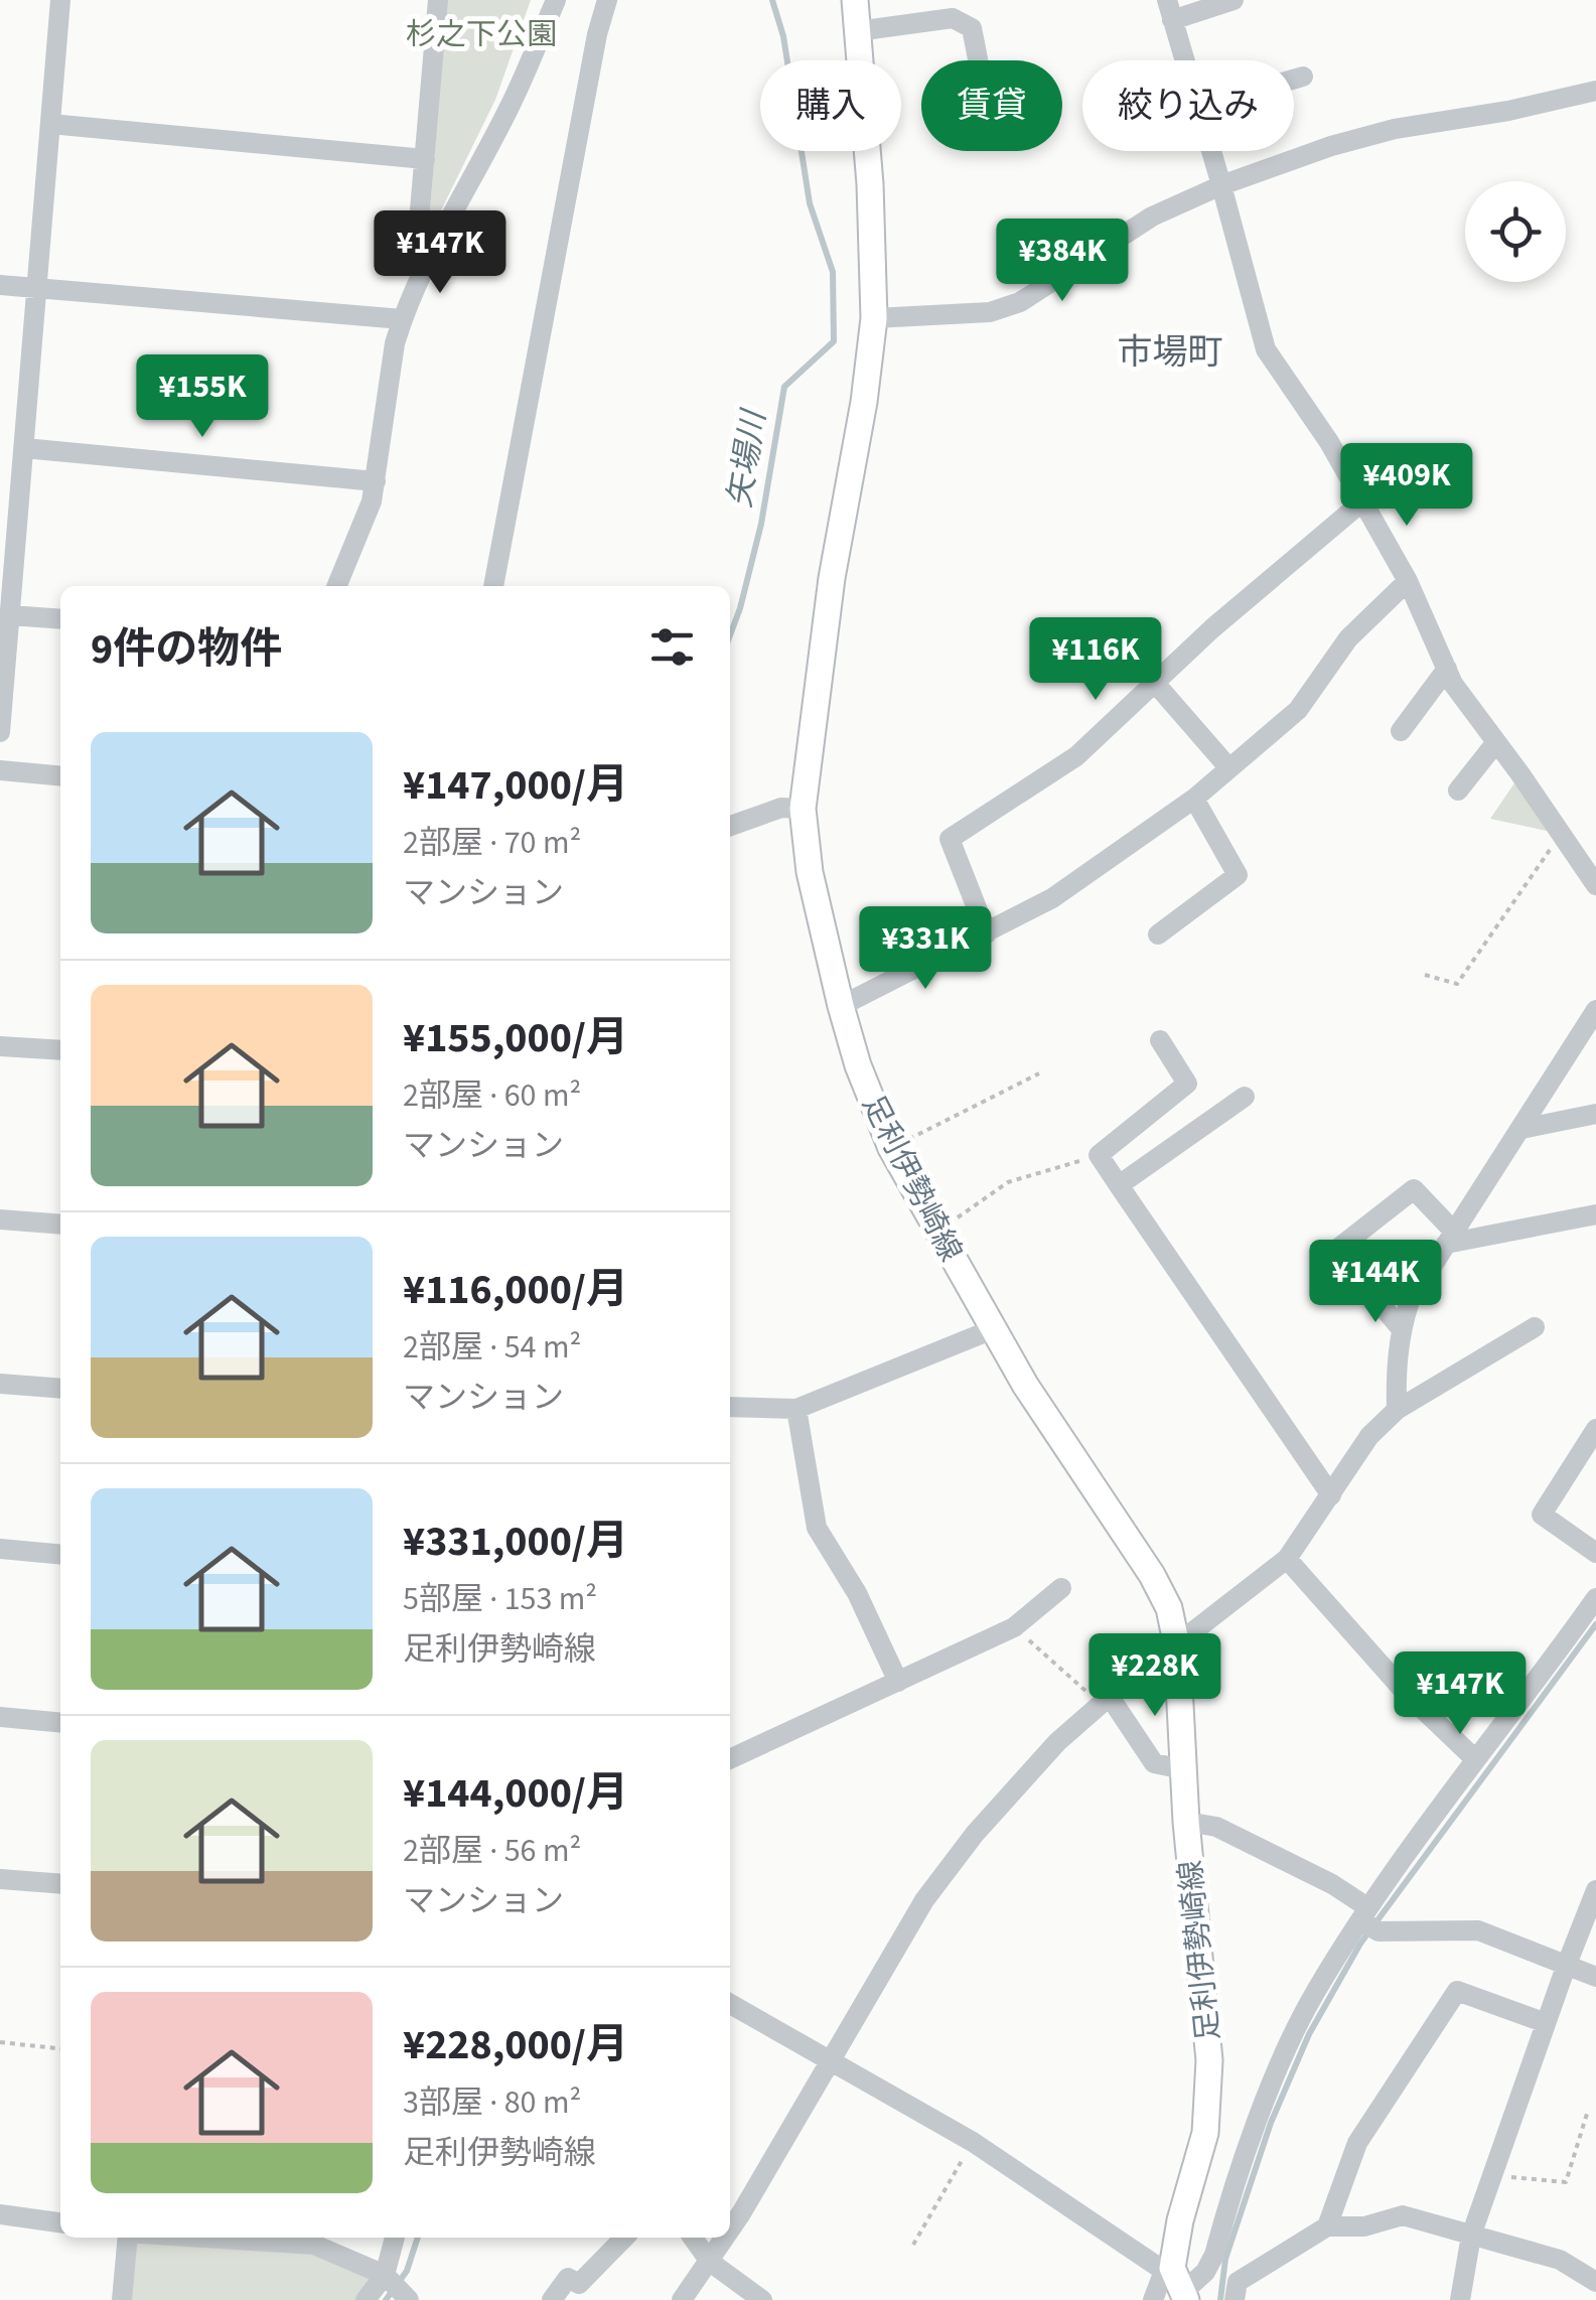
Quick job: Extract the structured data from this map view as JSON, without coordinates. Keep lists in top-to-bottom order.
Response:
{
  "streets": {
    "main road": ["足利伊勢崎線"]
  },
  "districts": ["市場町"],
  "water": ["矢場川"],
  "parks": ["杉之下公園"],
  "page": {
    "chip": ["購入", "賃貸", "絞り込み"],
    "price": [
      "¥147K",
      "¥384K",
      "¥155K",
      "¥409K",
      "¥116K",
      "¥331K",
      "¥144K",
      "¥228K",
      "¥147K"
    ],
    "heading": "9件の物件",
    "list": [
      {
        "name": "¥147,000/月",
        "note": "2部屋 · 70 m² · マンション"
      },
      {
        "name": "¥155,000/月",
        "note": "2部屋 · 60 m² · マンション"
      },
      {
        "name": "¥116,000/月",
        "note": "2部屋 · 54 m² · マンション"
      },
      {
        "name": "¥331,000/月",
        "note": "5部屋 · 153 m² · 足利伊勢崎線"
      },
      {
        "name": "¥144,000/月",
        "note": "2部屋 · 56 m² · マンション"
      },
      {
        "name": "¥228,000/月",
        "note": "3部屋 · 80 m² · 足利伊勢崎線"
      }
    ]
  }
}
